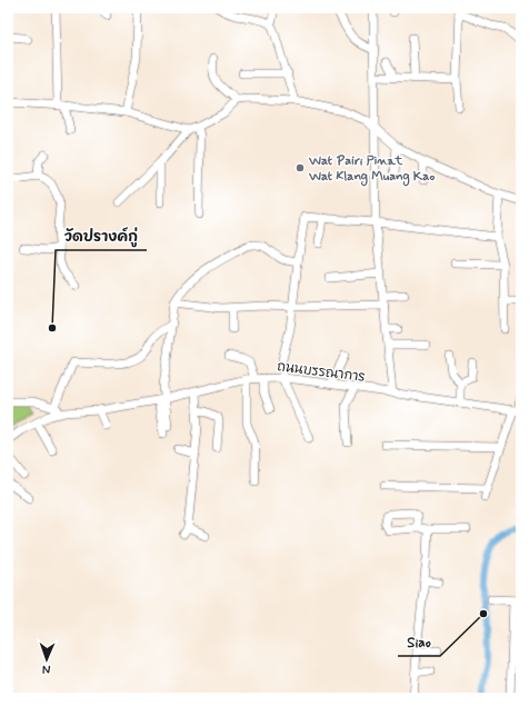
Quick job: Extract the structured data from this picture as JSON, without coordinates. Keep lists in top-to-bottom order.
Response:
{
  "streets": {
    "street": ["ถนนบรรณาการ"]
  },
  "places": ["Wat Pairi Pinat Wat Klang Muang Kao", "วัดปรางค์กู่", "Siao"],
  "north": "bottom"
}
